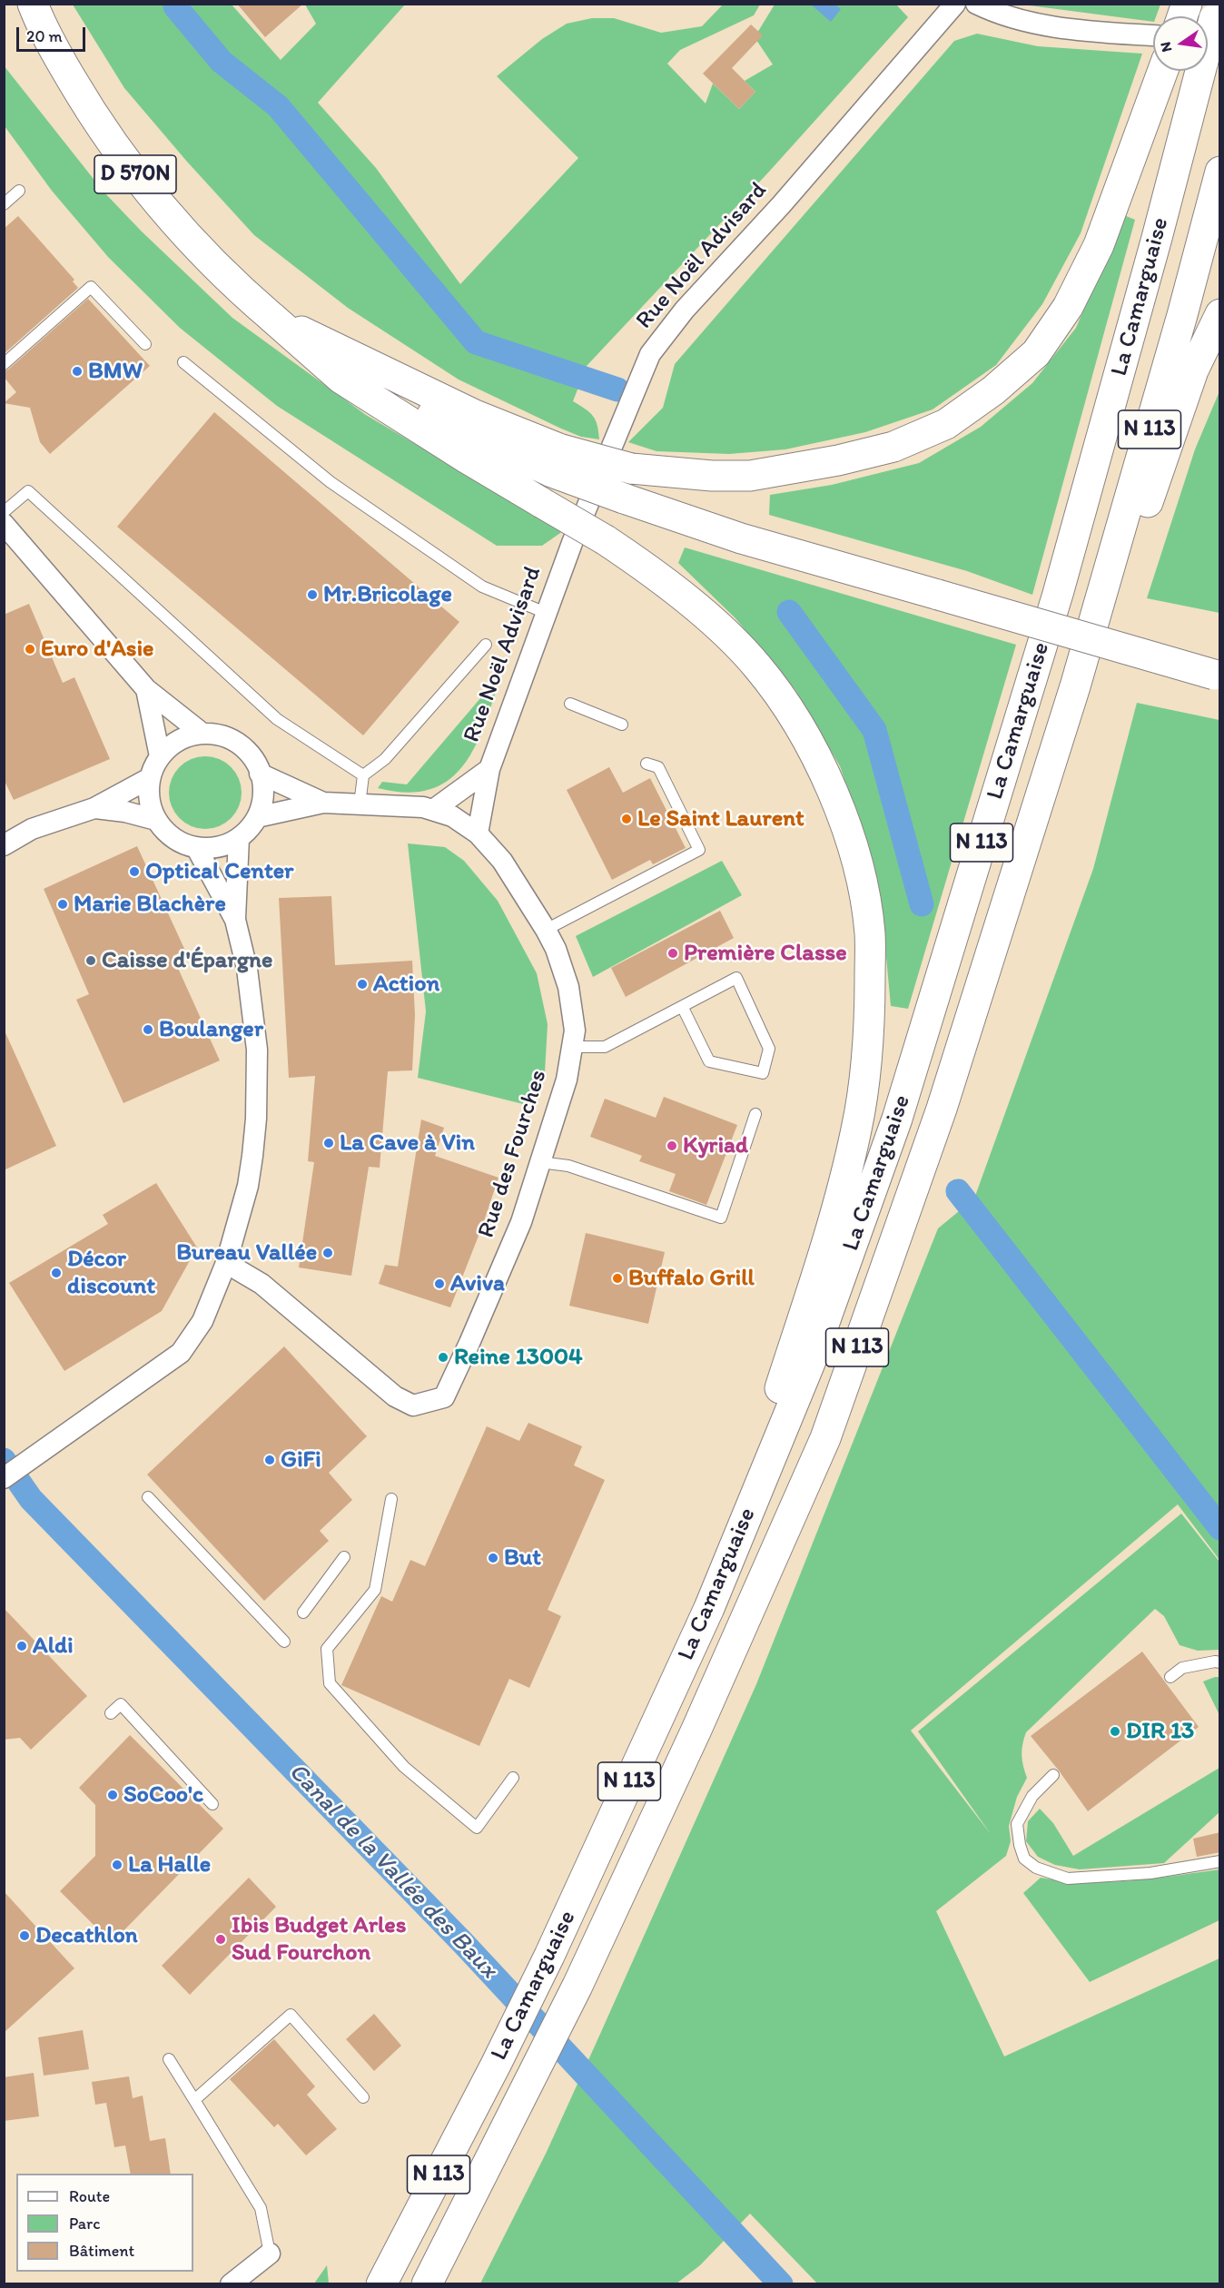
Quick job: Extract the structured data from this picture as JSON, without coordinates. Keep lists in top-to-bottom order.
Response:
{
  "streets": {
    "main road": ["D 570N", "La Camarguaise", "N 113"],
    "street": ["Rue Noël Advisard", "Rue des Fourches"]
  },
  "crossings": [
    ["Rue Noël Advisard", "Rue des Fourches"]
  ],
  "water": ["Canal de la Vallée des Baux"],
  "places": [
    "BMW",
    "Mr.Bricolage",
    "Euro d'Asie",
    "Le Saint Laurent",
    "Optical Center",
    "Marie Blachère",
    "Première Classe",
    "Caisse d'Épargne",
    "Action",
    "Boulanger",
    "La Cave à Vin",
    "Kyriad",
    "Bureau Vallée",
    "Décor discount",
    "Buffalo Grill",
    "Aviva",
    "Reine 13004",
    "GiFi",
    "But",
    "Aldi",
    "DIR 13",
    "SoCoo'c",
    "La Halle",
    "Decathlon",
    "Ibis Budget Arles Sud Fourchon"
  ],
  "legend": ["Route", "Parc", "Bâtiment"],
  "scale_bar": "20 m",
  "north": "left"
}
